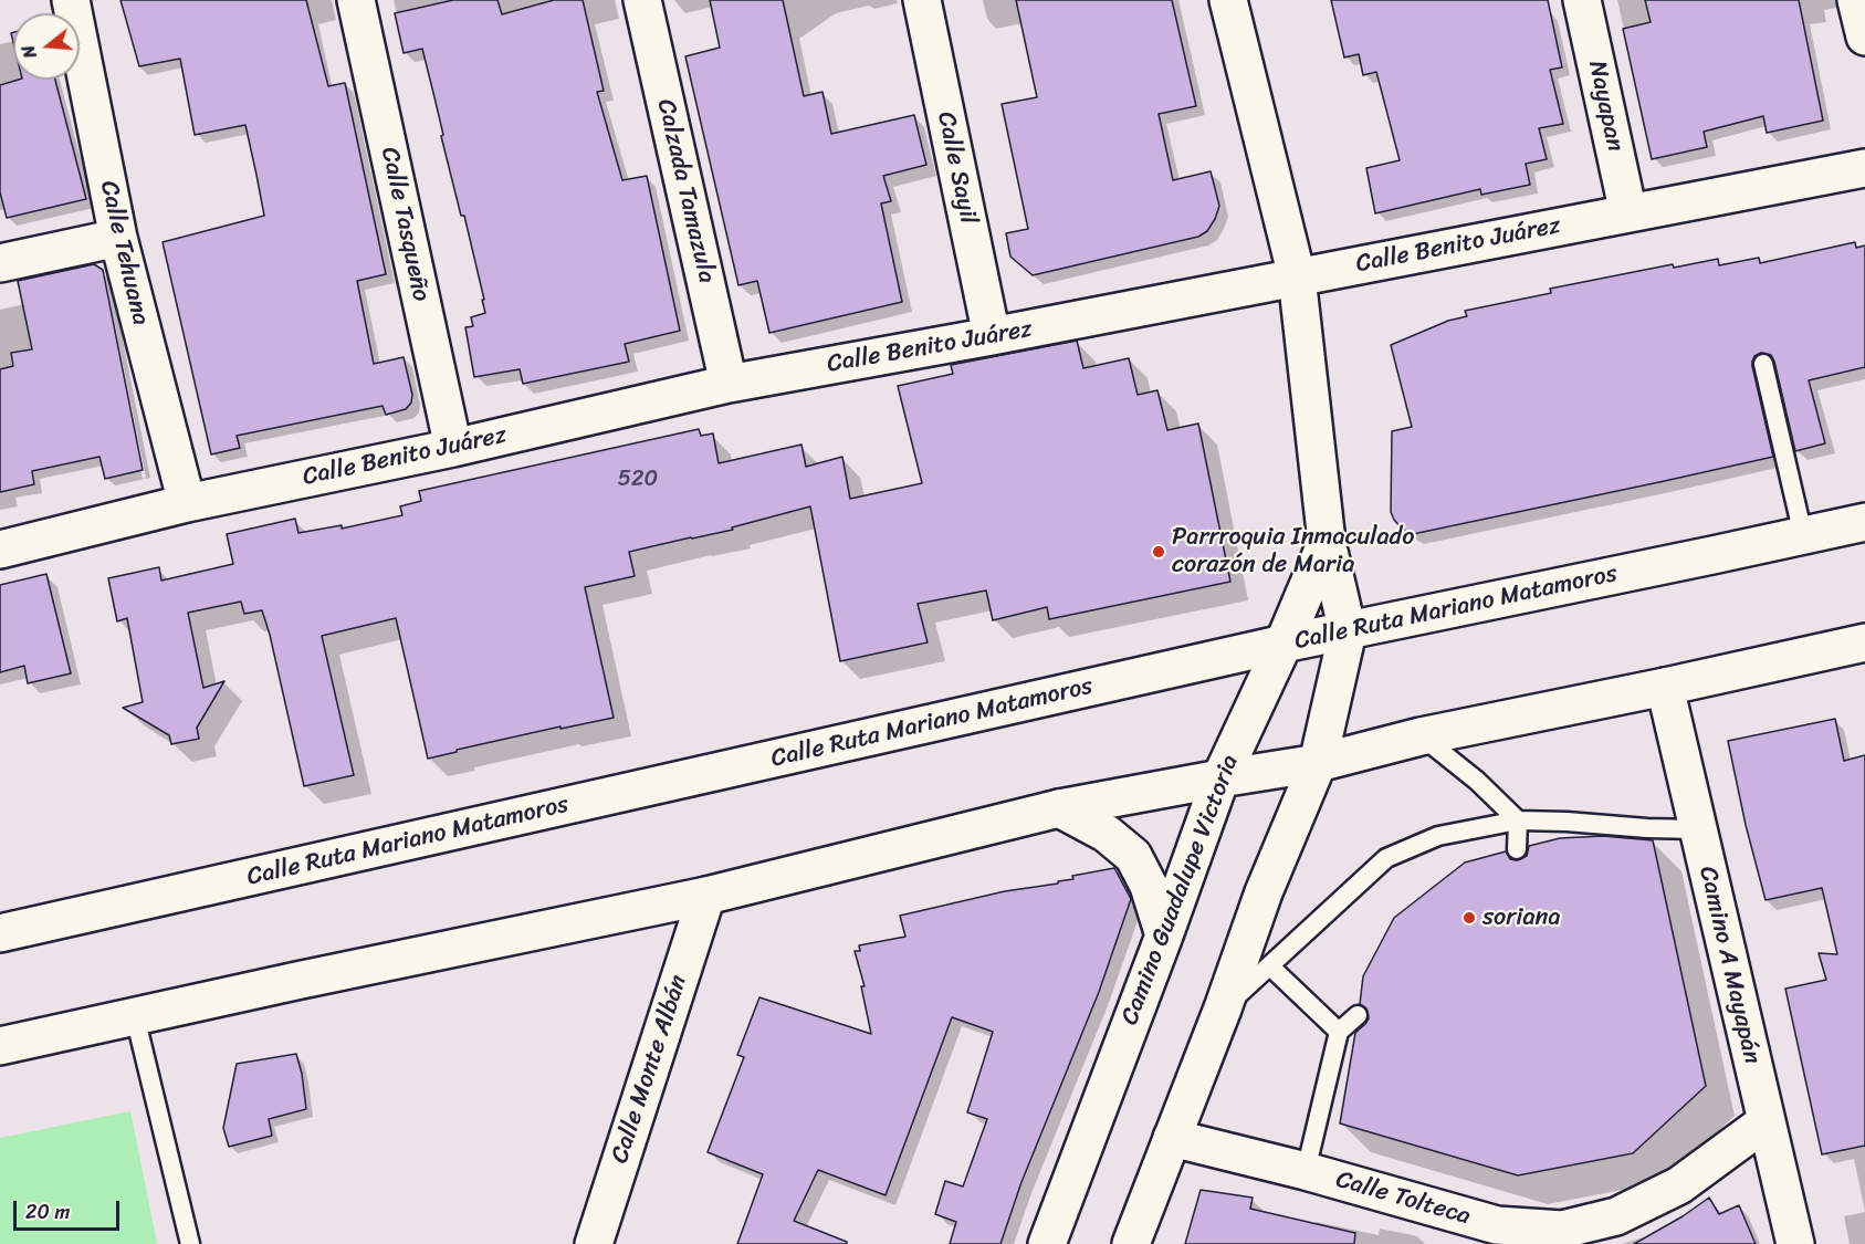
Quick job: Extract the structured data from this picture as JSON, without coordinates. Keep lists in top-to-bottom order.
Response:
{
  "streets": {
    "street": [
      "Nayapan",
      "Calle Sayil",
      "Calzada Tamazula",
      "Calle Tasqueño",
      "Calle Benito Juárez",
      "Calle Tehuana",
      "Calle Ruta Mariano Matamoros",
      "Camino Guadalupe Victoria",
      "Camino A Mayapán",
      "Calle Monte Albán",
      "Calle Tolteca"
    ]
  },
  "crossings": [
    ["Nayapan", "Calle Benito Juárez"],
    ["Calle Sayil", "Calle Benito Juárez"],
    ["Calzada Tamazula", "Calle Benito Juárez"],
    ["Calle Tasqueño", "Calle Benito Juárez"],
    ["Calle Benito Juárez", "Calle Tehuana"],
    ["Calle Benito Juárez", "Camino Guadalupe Victoria"],
    ["Calle Ruta Mariano Matamoros", "Camino Guadalupe Victoria"],
    ["Camino Guadalupe Victoria", "Calle Tolteca"],
    ["Camino A Mayapán", "Calle Tolteca"]
  ],
  "places": ["Parrroquia Inmaculado corazón de Maria", "soriana"],
  "house_numbers": ["520"],
  "scale_bar": "20 m",
  "north": "left"
}
